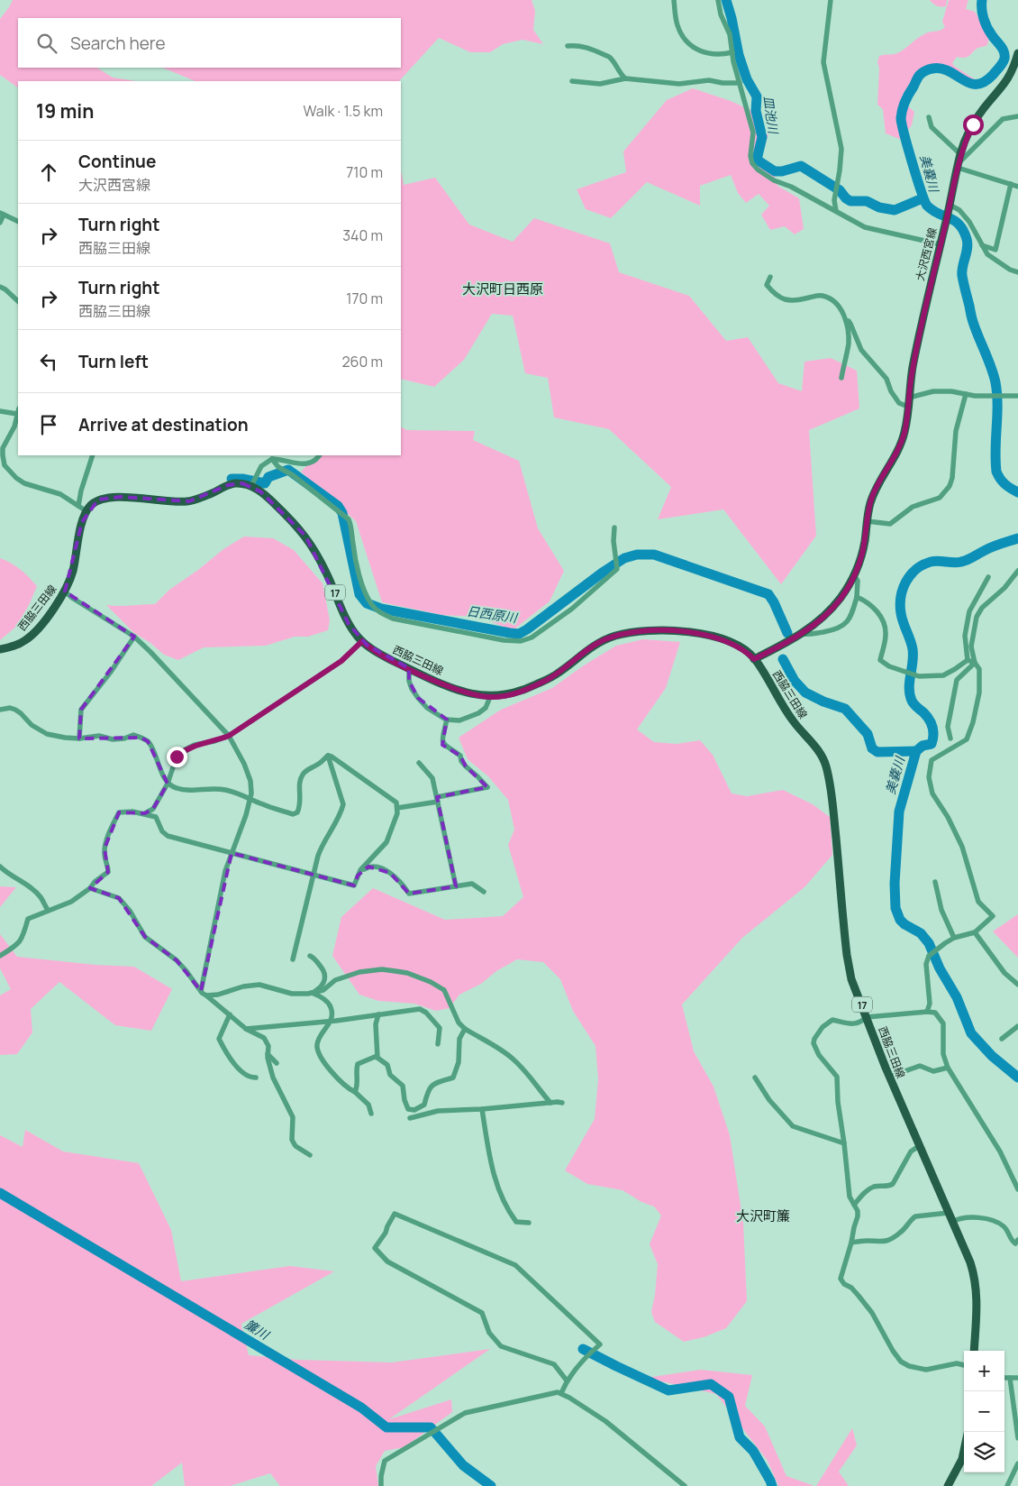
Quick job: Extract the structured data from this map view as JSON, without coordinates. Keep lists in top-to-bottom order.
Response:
{
  "streets": {
    "main road": ["大沢西宮線", "17", "西脇三田線"]
  },
  "crossings": [
    ["大沢西宮線", "西脇三田線"]
  ],
  "districts": ["大沢町日西原", "大沢町簾"],
  "water": [
    "皿池川",
    "美嚢川",
    "日西原川",
    "簾川"
  ],
  "page": {
    "search": "Search here",
    "heading": ["19 min", "Walk · 1.5 km"],
    "list": [
      ["Continue", "大沢西宮線", "710 m"],
      ["Turn right", "西脇三田線", "340 m"],
      ["Turn right", "西脇三田線", "170 m"],
      ["Turn left", "260 m"],
      "Arrive at destination"
    ],
    "map_buttons": ["+", "−"]
  }
}
